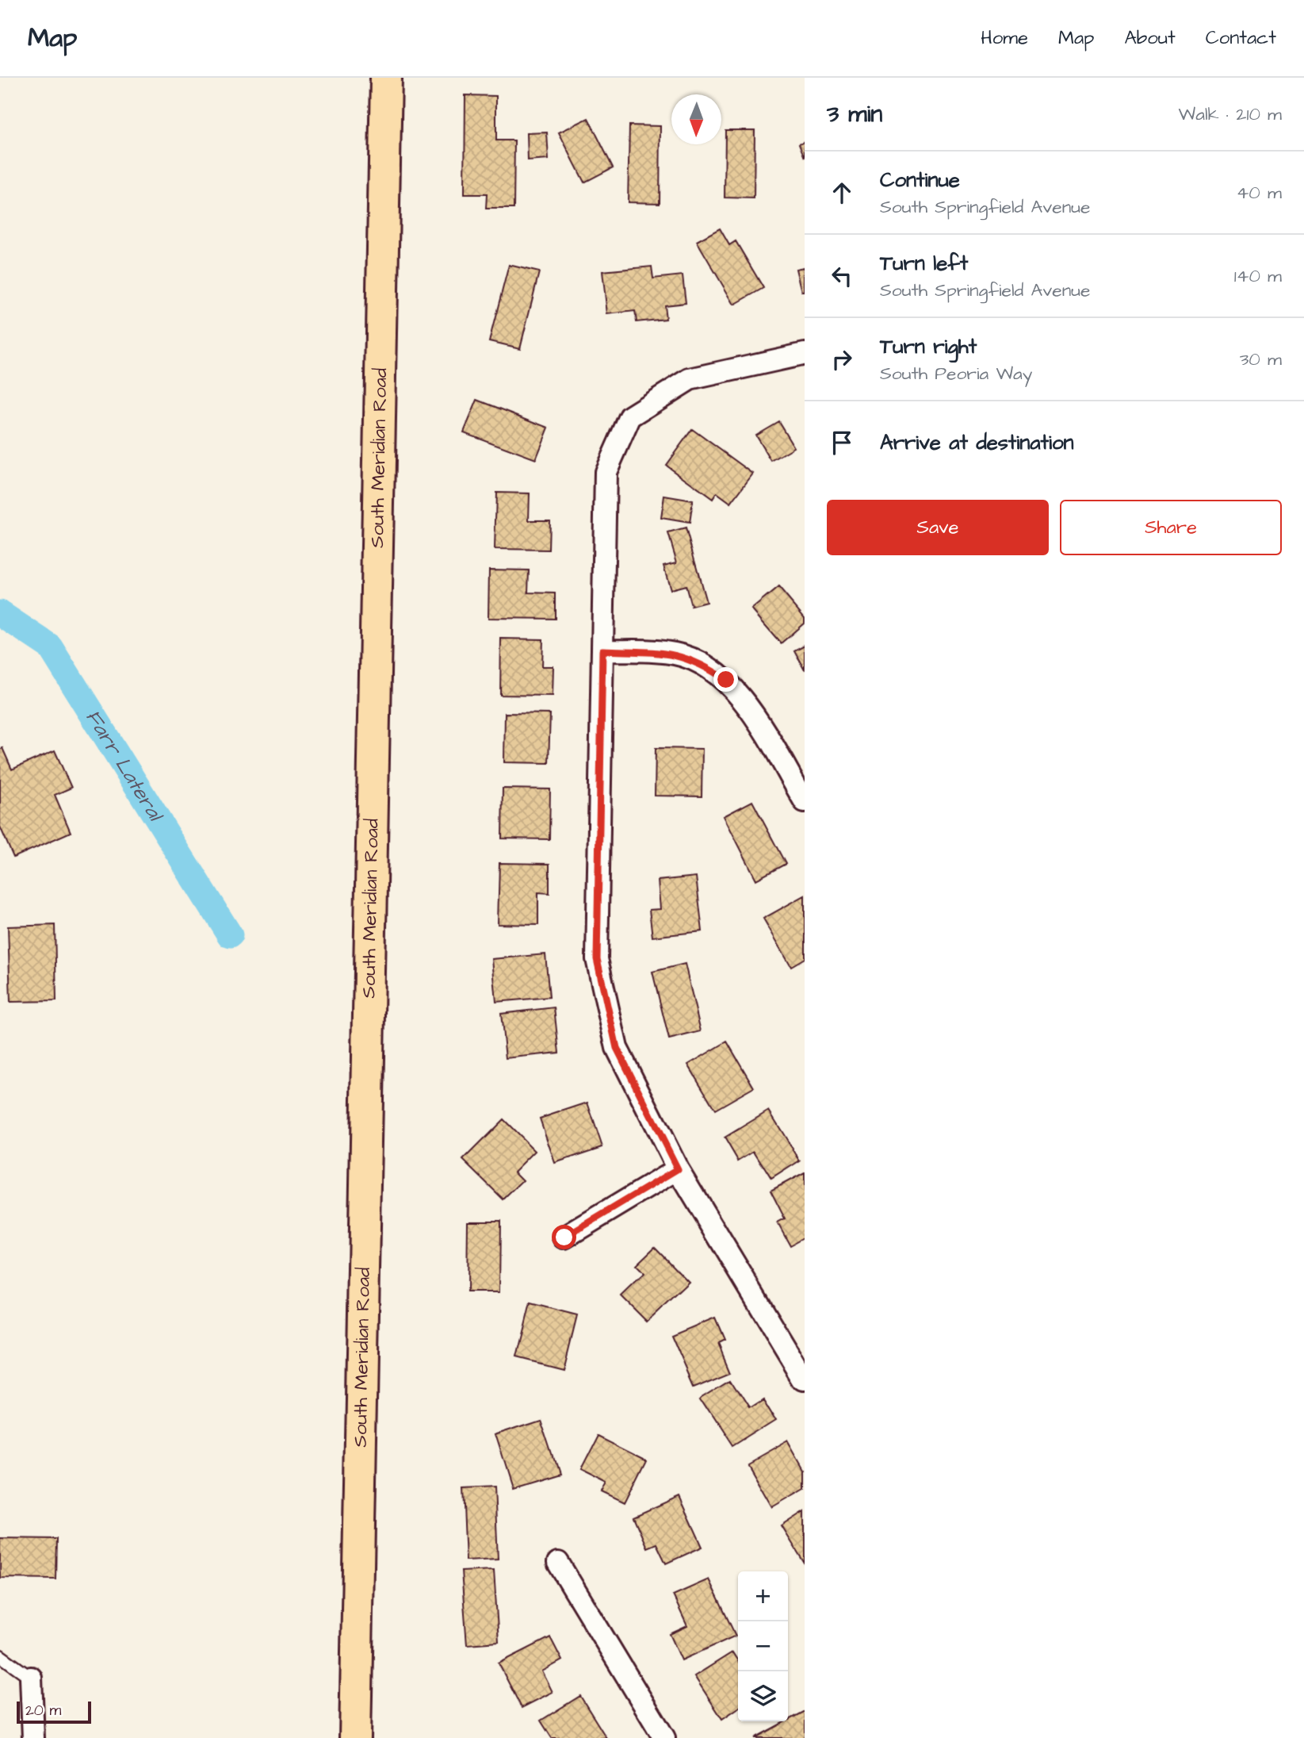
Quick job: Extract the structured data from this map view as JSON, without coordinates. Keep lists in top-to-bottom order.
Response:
{
  "streets": {
    "main road": ["South Meridian Road"]
  },
  "water": ["Farr Lateral"],
  "scale_bar": "20 m",
  "north": "bottom",
  "page": {
    "header": "Map",
    "nav": [
      "Home",
      "Map",
      "About",
      "Contact"
    ],
    "heading": ["3 min", "Walk · 210 m"],
    "list": [
      ["Continue", "South Springfield Avenue", "40 m"],
      ["Turn left", "South Springfield Avenue", "140 m"],
      ["Turn right", "South Peoria Way", "30 m"],
      "Arrive at destination"
    ],
    "buttons": ["Save", "Share"],
    "map_buttons": ["+", "−"],
    "scale": "20 m"
  }
}
